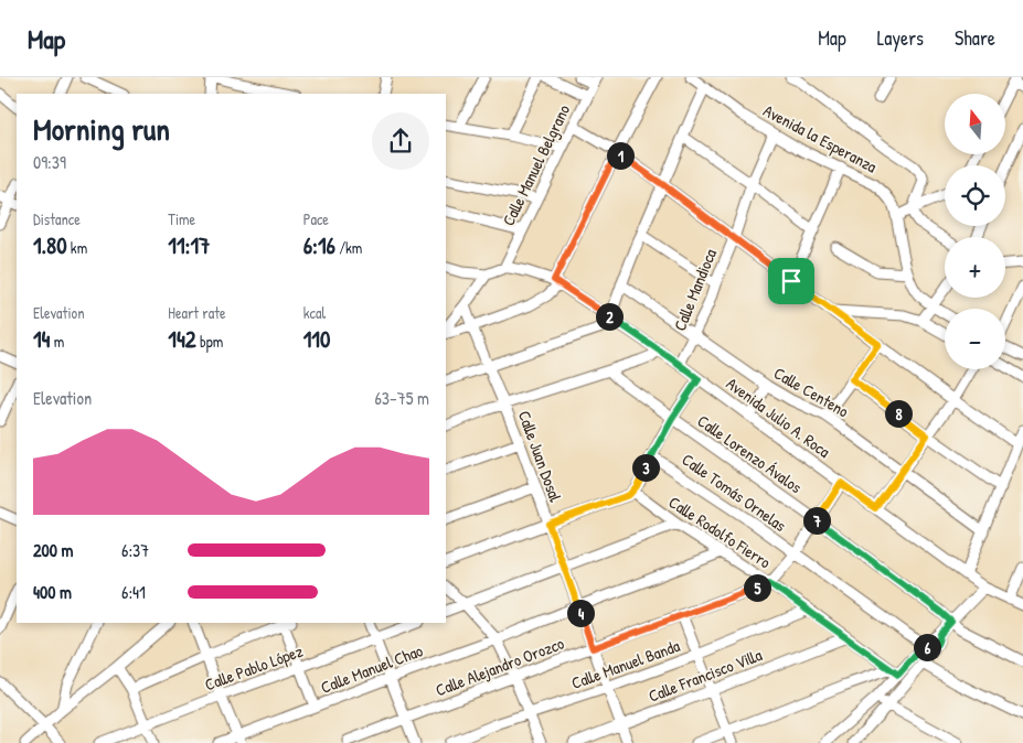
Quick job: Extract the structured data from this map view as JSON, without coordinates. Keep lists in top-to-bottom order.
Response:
{
  "streets": {
    "street": [
      "Avenida la Esperanza",
      "Calle Manuel Belgrano",
      "Calle Mandioca",
      "Calle Centeno",
      "Avenida Julio A. Roca",
      "Calle Lorenzo Ávalos",
      "Calle Juan Dosal",
      "Calle Tomás Ornelas",
      "Calle Rodolfo Fierro",
      "Calle Manuel Banda",
      "Calle Alejandro Orozco",
      "Calle Pablo López",
      "Calle Manuel Chao",
      "Calle Francisco Villa"
    ]
  },
  "crossings": [
    ["Avenida la Esperanza", "Calle Mandioca"],
    ["Calle Manuel Belgrano", "Avenida Julio A. Roca"],
    ["Calle Mandioca", "Calle Centeno"],
    ["Calle Mandioca", "Avenida Julio A. Roca"],
    ["Avenida Julio A. Roca", "Calle Alejandro Orozco"],
    ["Calle Lorenzo Ávalos", "Calle Alejandro Orozco"],
    ["Calle Juan Dosal", "Calle Manuel Banda"],
    ["Calle Juan Dosal", "Calle Alejandro Orozco"],
    ["Calle Juan Dosal", "Calle Manuel Chao"],
    ["Calle Juan Dosal", "Calle Francisco Villa"],
    ["Calle Tomás Ornelas", "Calle Alejandro Orozco"],
    ["Calle Rodolfo Fierro", "Calle Manuel Banda"],
    ["Calle Rodolfo Fierro", "Calle Alejandro Orozco"],
    ["Calle Rodolfo Fierro", "Calle Manuel Chao"],
    ["Calle Rodolfo Fierro", "Calle Francisco Villa"]
  ],
  "north": "top",
  "page": {
    "header": "Map",
    "nav": ["Map", "Layers", "Share"],
    "map_buttons": ["+", "−"],
    "heading": ["Morning run", "09:39"],
    "pins": [
      "1",
      "2",
      "8",
      "3",
      "7",
      "5",
      "4",
      "6"
    ],
    "stats": [
      ["Distance", "1.80 km"],
      ["Time", "11:17"],
      ["Pace", "6:16 /km"],
      ["Elevation", "14 m"],
      ["Heart rate", "142 bpm"],
      ["kcal", "110"]
    ],
    "chart": ["Elevation", "63–75 m"],
    "list": [
      {
        "name": "200 m",
        "note": "6:37"
      },
      {
        "name": "400 m",
        "note": "6:41"
      }
    ]
  }
}
